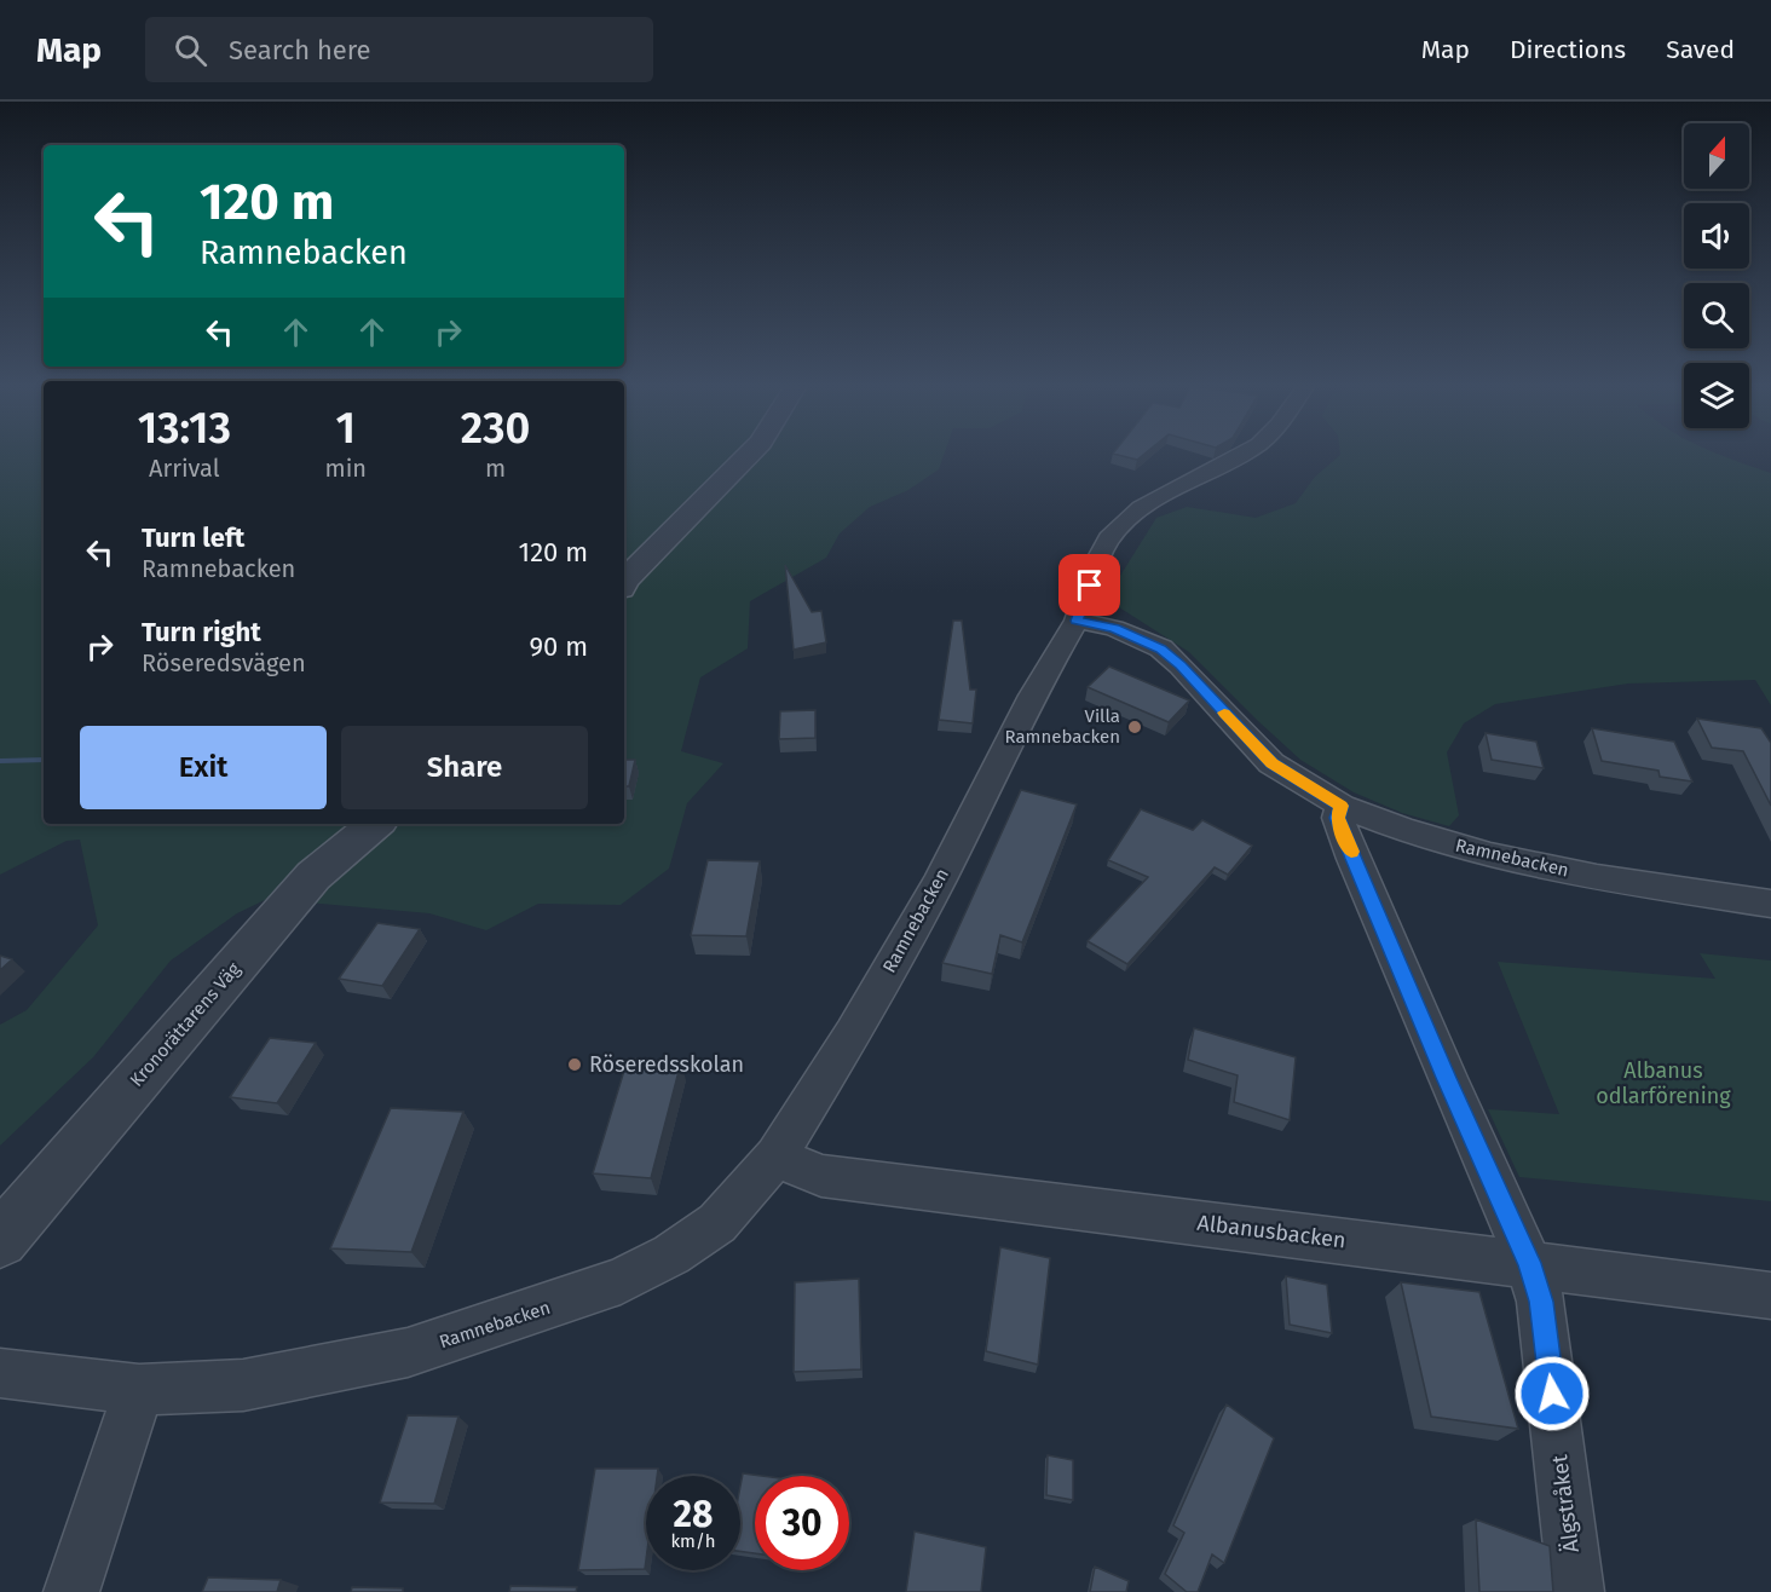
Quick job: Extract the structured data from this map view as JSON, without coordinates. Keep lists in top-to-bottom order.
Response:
{
  "streets": {
    "street": [
      "Ramnebacken",
      "Kronorättarens Väg",
      "Albanusbacken",
      "Älgstråket"
    ]
  },
  "crossings": [
    ["Ramnebacken", "Albanusbacken"],
    ["Ramnebacken", "Älgstråket"],
    ["Albanusbacken", "Älgstråket"]
  ],
  "parks": ["Albanus odlarförening"],
  "places": ["Villa Ramnebacken", "Röseredsskolan"],
  "north": "top",
  "page": {
    "header": "Map",
    "search": "Search here",
    "nav": ["Map", "Directions", "Saved"],
    "turn": ["120 m", "Ramnebacken"],
    "eta": [
      "13:13",
      "Arrival",
      "1",
      "min",
      "230",
      "m"
    ],
    "list": [
      {
        "name": "Turn left",
        "note": "Ramnebacken",
        "value": "120 m"
      },
      {
        "name": "Turn right",
        "note": "Röseredsvägen",
        "value": "90 m"
      }
    ],
    "buttons": ["Exit", "Share"],
    "speed": "28 km/h",
    "limit": "30"
  }
}
